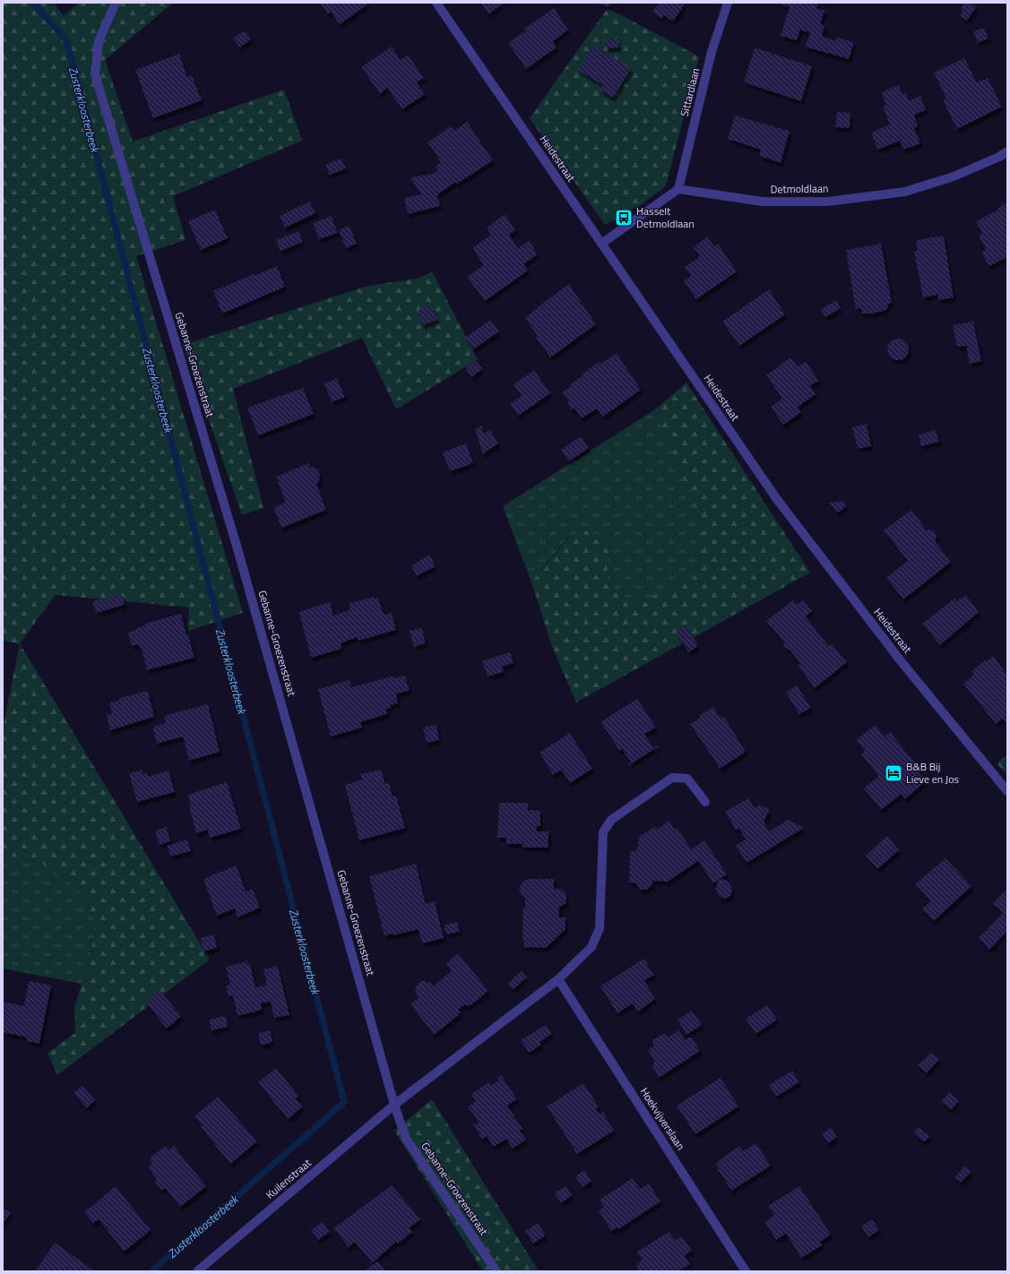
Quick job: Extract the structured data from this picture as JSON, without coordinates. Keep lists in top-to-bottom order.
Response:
{
  "streets": {
    "street": [
      "Sittardlaan",
      "Heidestraat",
      "Detmoldlaan",
      "Gebanne-Groezenstraat",
      "Hoekvijverslaan",
      "Kuilenstraat"
    ]
  },
  "crossings": [
    ["Sittardlaan", "Detmoldlaan"],
    ["Gebanne-Groezenstraat", "Kuilenstraat"]
  ],
  "water": ["Zusterkloosterbeek"],
  "places": {
    "bus stop": ["Hasselt Detmoldlaan"],
    "hotel": ["B&B Bij Lieve en Jos"]
  }
}
